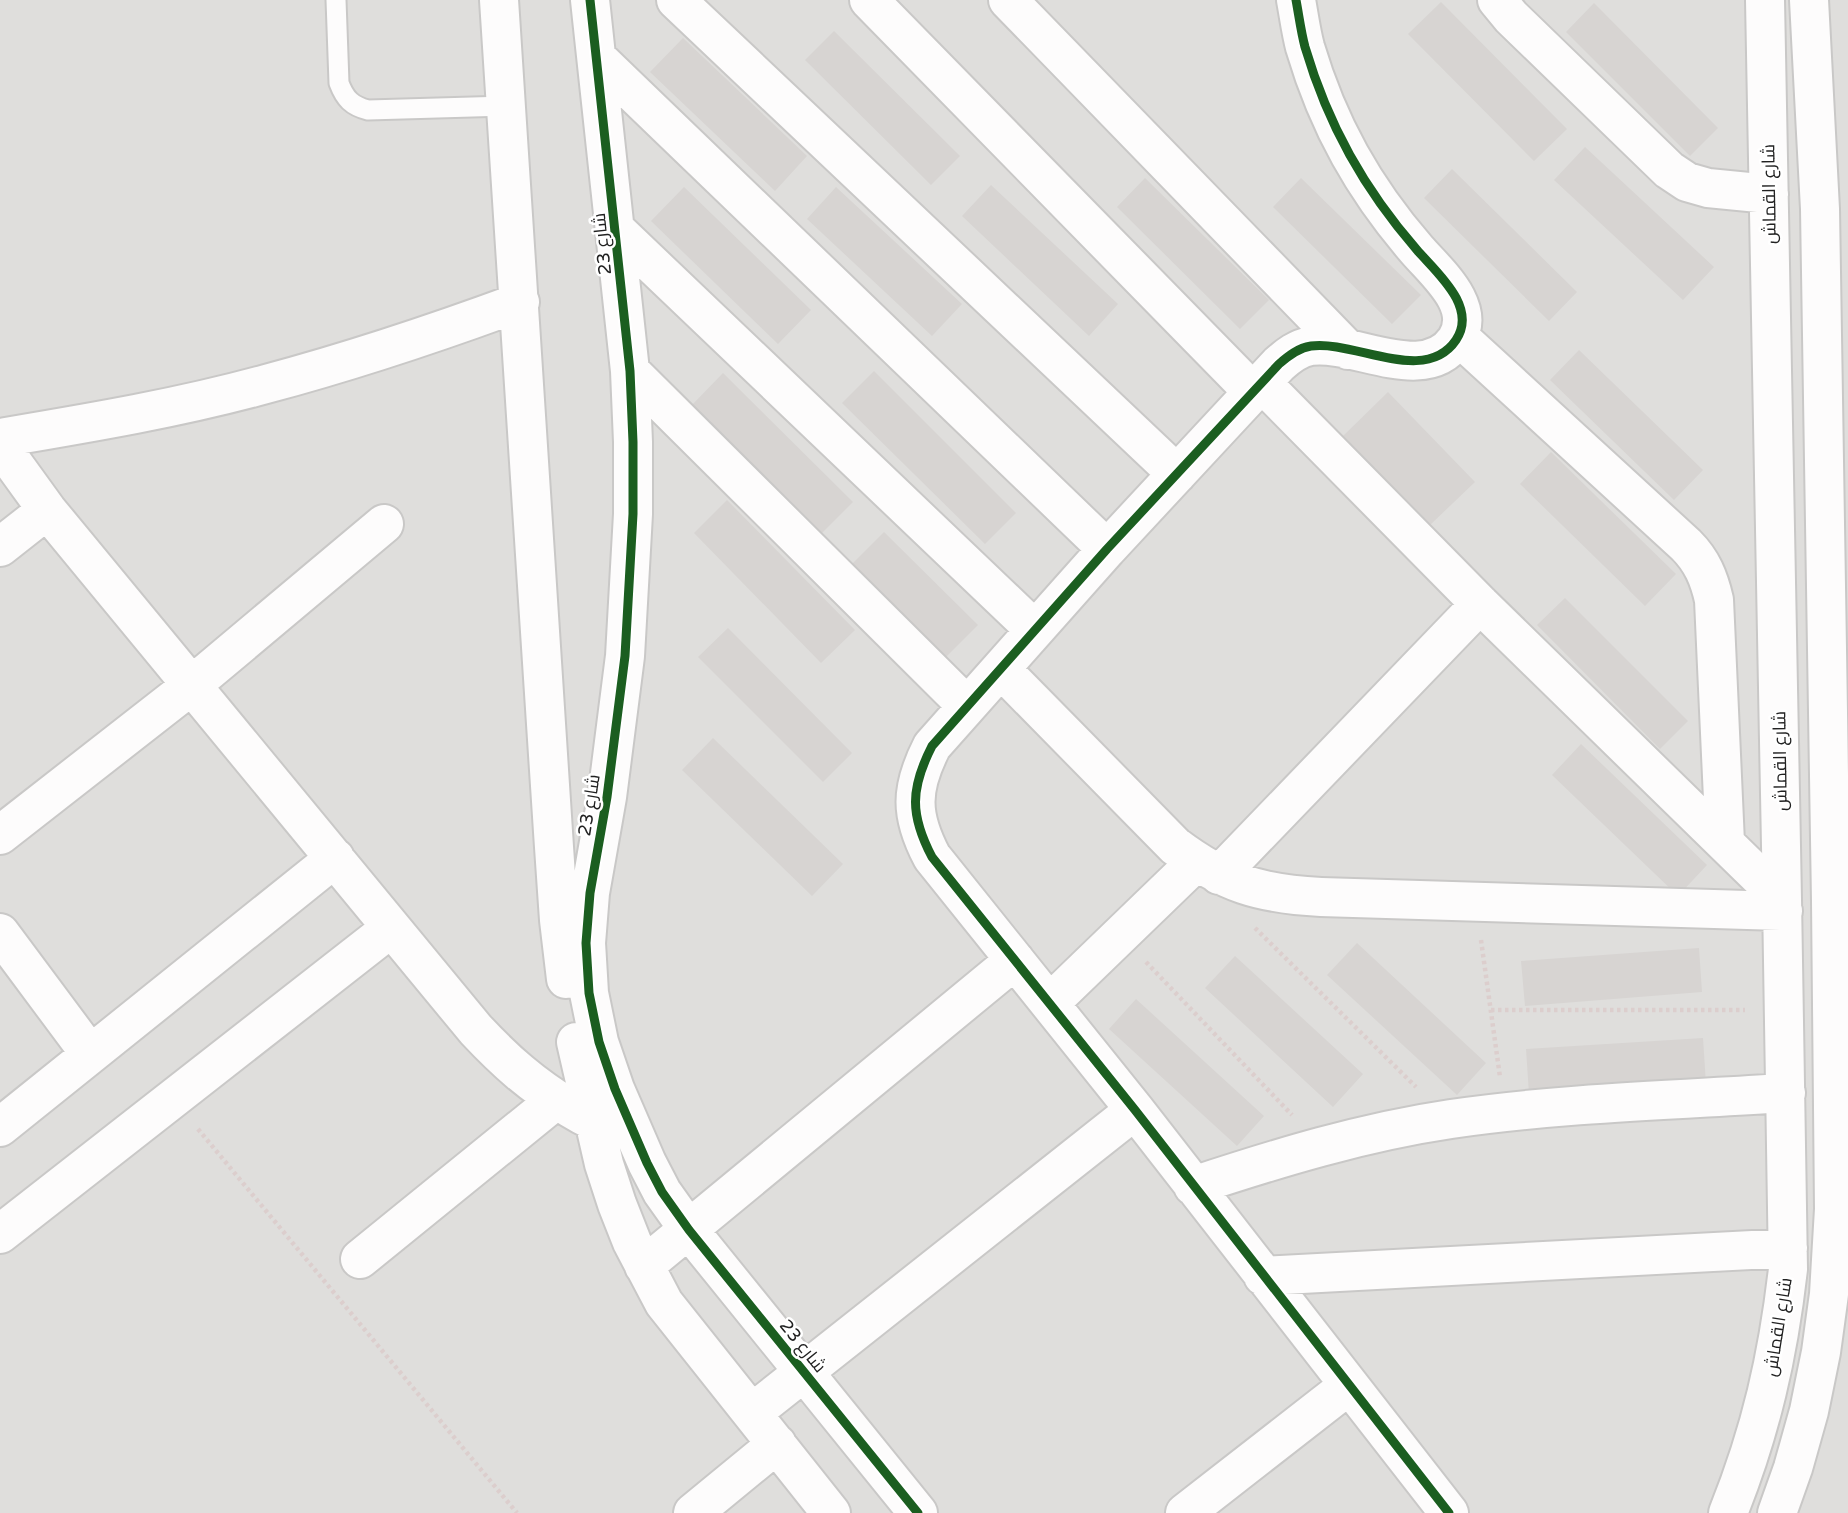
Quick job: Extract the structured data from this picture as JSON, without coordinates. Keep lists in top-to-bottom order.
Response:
{
  "streets": {
    "street": ["شارع القماش", "شارع 23"]
  }
}
